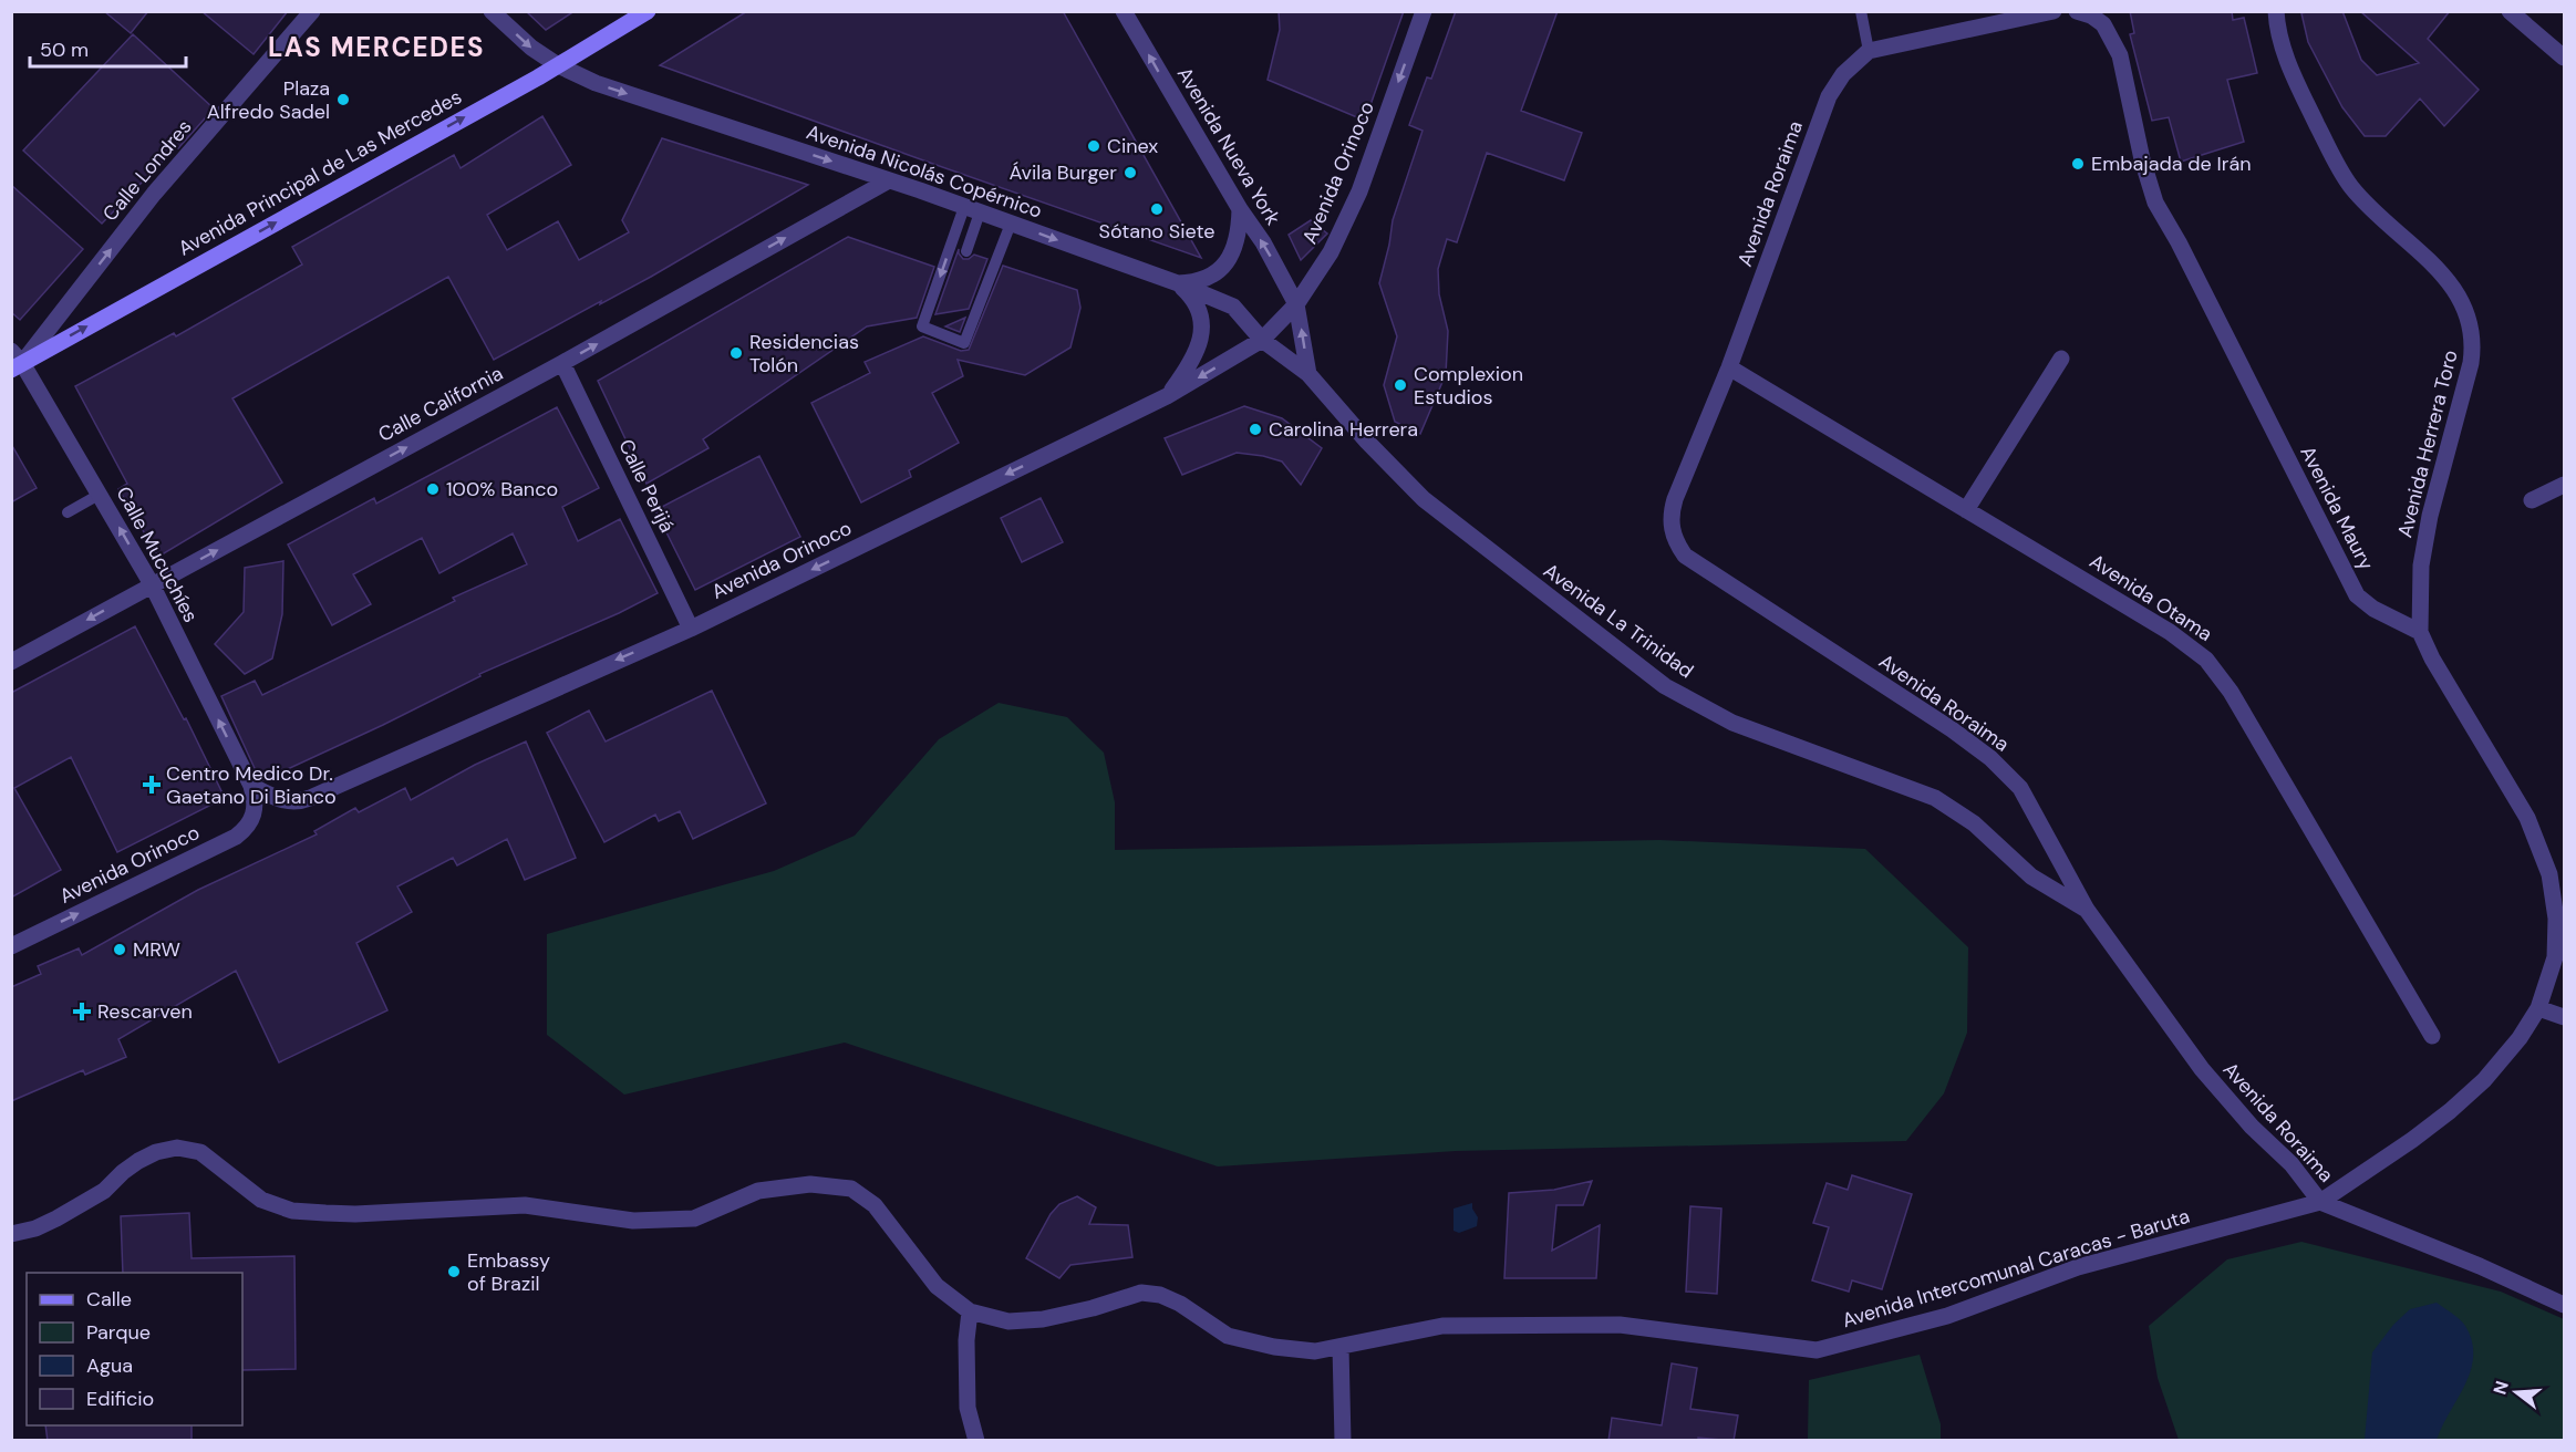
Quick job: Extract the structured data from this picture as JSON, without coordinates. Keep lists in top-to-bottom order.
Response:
{
  "streets": {
    "street": [
      "Avenida Nueva York",
      "Calle Londres",
      "Avenida Nicolás Copérnico",
      "Avenida Principal de Las Mercedes",
      "Avenida Orinoco",
      "Avenida Roraima",
      "Calle California",
      "Avenida Herrera Toro",
      "Calle Perijá",
      "Avenida Maury",
      "Calle Mucuchíes",
      "Avenida Otama",
      "Avenida La Trinidad",
      "Avenida Intercomunal Caracas - Baruta"
    ]
  },
  "crossings": [
    ["Avenida Nueva York", "Avenida Orinoco"],
    ["Calle Londres", "Avenida Principal de Las Mercedes"],
    ["Calle Londres", "Calle Mucuchíes"],
    ["Avenida Nicolás Copérnico", "Avenida Principal de Las Mercedes"],
    ["Avenida Nicolás Copérnico", "Avenida Orinoco"],
    ["Avenida Nicolás Copérnico", "Calle California"],
    ["Avenida Nicolás Copérnico", "Avenida La Trinidad"],
    ["Avenida Principal de Las Mercedes", "Calle Mucuchíes"],
    ["Avenida Orinoco", "Calle Perijá"],
    ["Avenida Orinoco", "Calle Mucuchíes"],
    ["Avenida Orinoco", "Avenida La Trinidad"],
    ["Avenida Roraima", "Avenida Otama"],
    ["Avenida Roraima", "Avenida La Trinidad"],
    ["Avenida Roraima", "Avenida Intercomunal Caracas - Baruta"],
    ["Calle California", "Calle Perijá"],
    ["Calle California", "Calle Mucuchíes"],
    ["Avenida Herrera Toro", "Avenida Maury"]
  ],
  "one_way": [
    "Avenida Nueva York",
    "Calle Londres",
    "Avenida Nicolás Copérnico",
    "Avenida Principal de Las Mercedes",
    "Calle Mucuchíes"
  ],
  "districts": ["LAS MERCEDES"],
  "places": {
    "other": [
      "Plaza Alfredo Sadel",
      "Cinex",
      "Embajada de Irán",
      "Ávila Burger",
      "Sótano Siete",
      "Residencias Tolón",
      "Complexion Estudios",
      "Carolina Herrera",
      "100% Banco",
      "MRW",
      "Embassy of Brazil"
    ],
    "health": ["Centro Medico Dr. Gaetano Di Bianco", "Rescarven"]
  },
  "legend": [
    "Calle",
    "Parque",
    "Agua",
    "Edificio"
  ],
  "scale_bar": "50 m",
  "north": "left"
}
